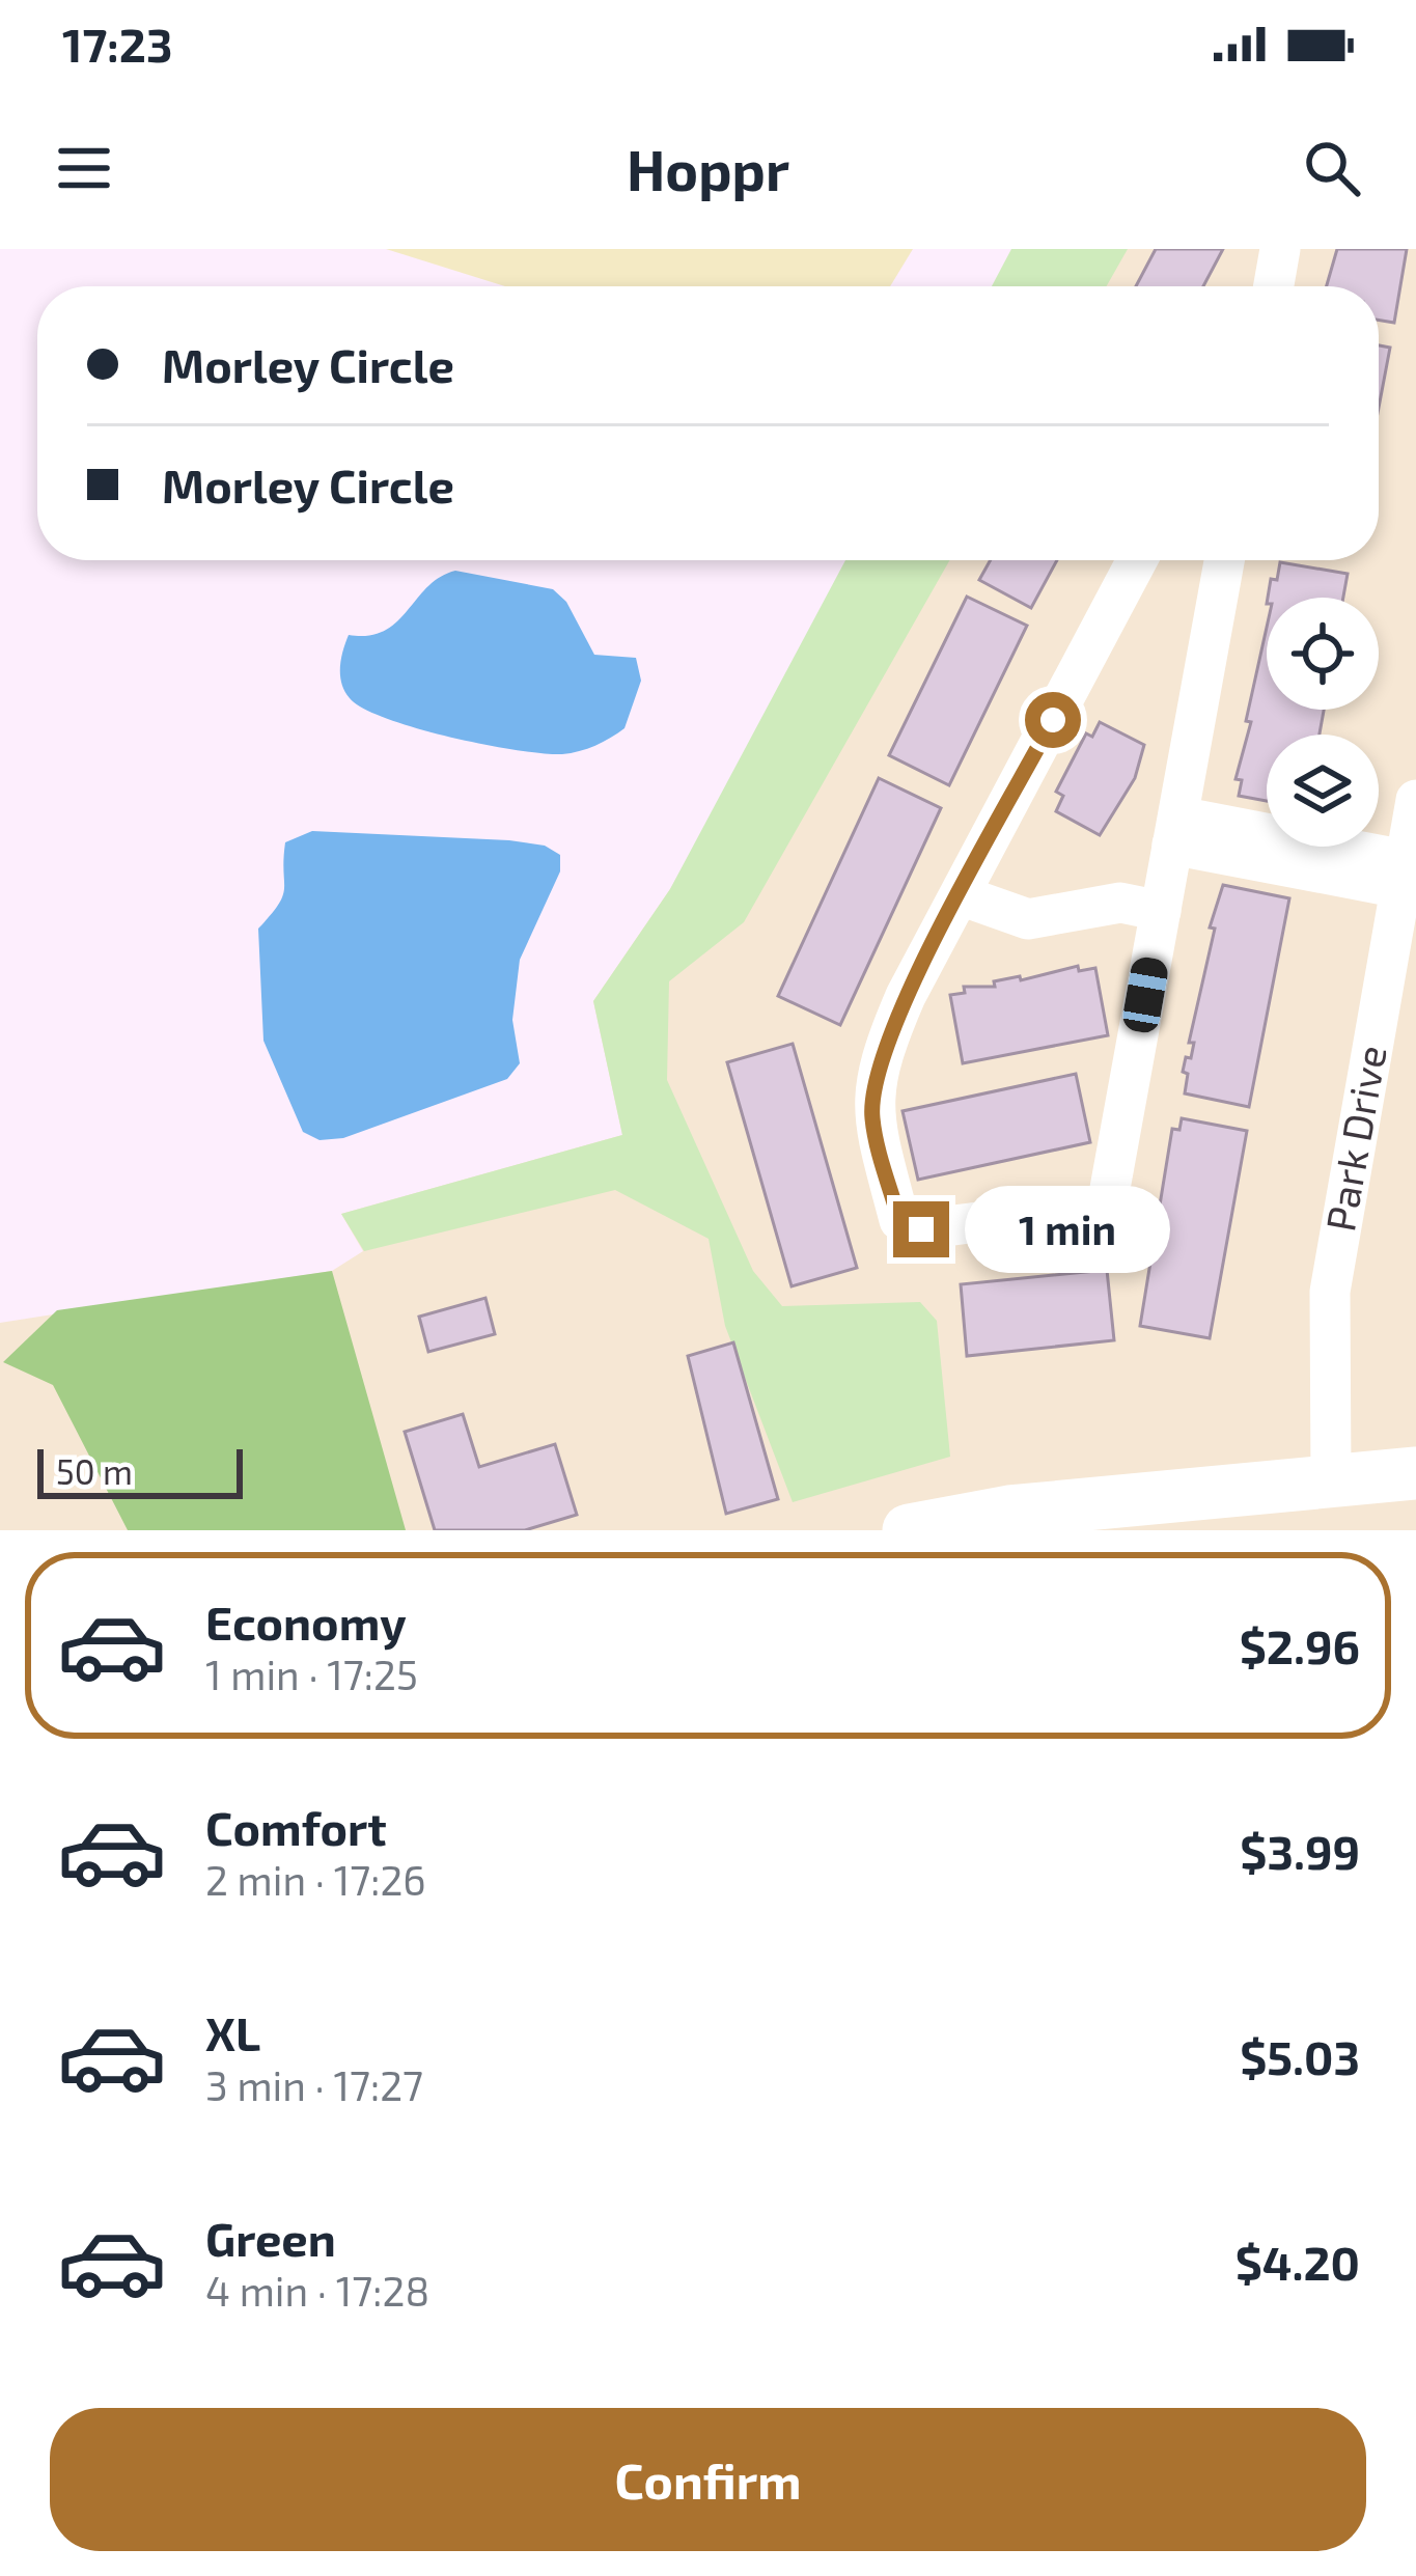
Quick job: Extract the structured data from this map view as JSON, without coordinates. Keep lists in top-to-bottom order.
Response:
{
  "streets": {
    "street": ["Park Drive"]
  },
  "scale_bar": "50 m",
  "page": {
    "status": "17:23",
    "header": "Hoppr",
    "banner": ["Morley Circle", "Morley Circle"],
    "bubble": "1 min",
    "scale": "50 m",
    "list": [
      {
        "name": "Economy",
        "note": "1 min · 17:25",
        "value": "$2.96"
      },
      {
        "name": "Comfort",
        "note": "2 min · 17:26",
        "value": "$3.99"
      },
      {
        "name": "XL",
        "note": "3 min · 17:27",
        "value": "$5.03"
      },
      {
        "name": "Green",
        "note": "4 min · 17:28",
        "value": "$4.20"
      }
    ],
    "buttons": "Confirm"
  }
}
